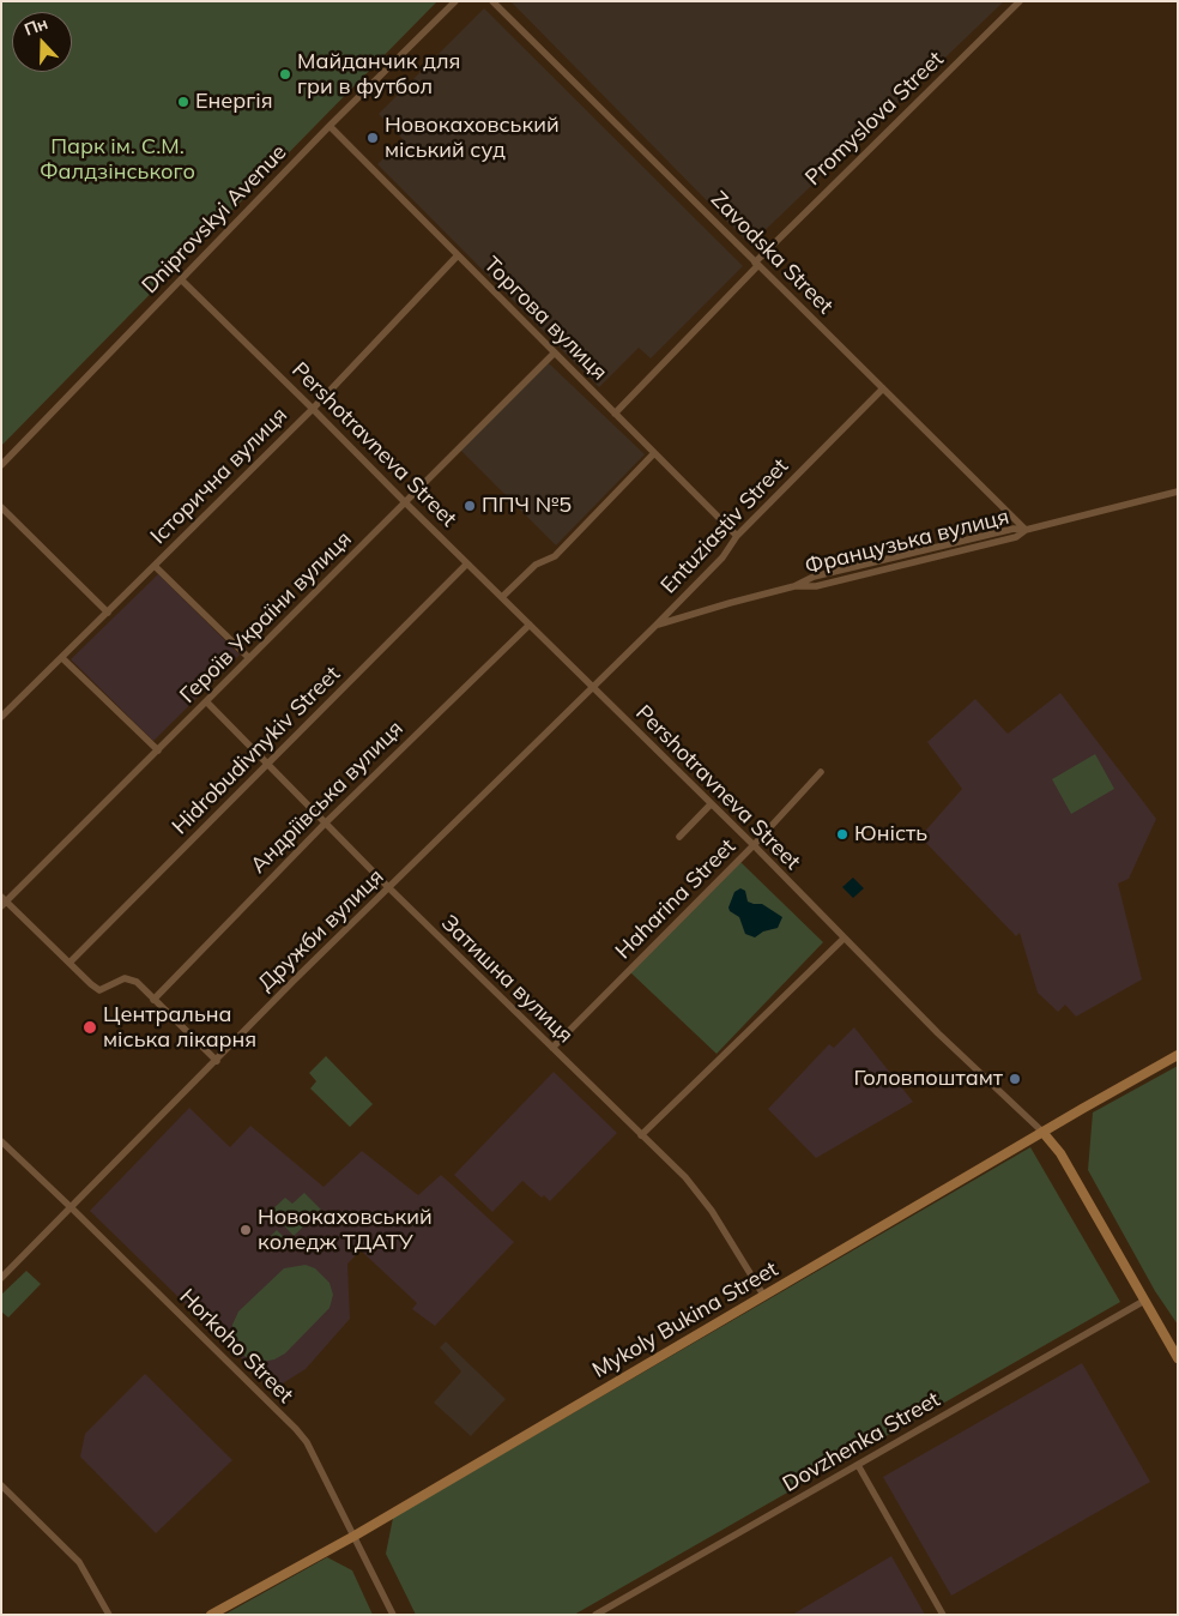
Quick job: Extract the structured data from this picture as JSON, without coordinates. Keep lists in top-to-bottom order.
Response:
{
  "streets": {
    "street": [
      "Promyslova Street",
      "Dniprovskyi Avenue",
      "Zavodska Street",
      "Торгова вулиця",
      "Pershotravneva Street",
      "Історична вулиця",
      "Entuziastiv Street",
      "Французька вулиця",
      "Героїв України вулиця",
      "Hidrobudivnykiv Street",
      "Андріївська вулиця",
      "Haharina Street",
      "Дружби вулиця",
      "Затишна вулиця",
      "Mykoly Bukina Street",
      "Horkoho Street",
      "Dovzhenka Street"
    ]
  },
  "crossings": [
    ["Promyslova Street", "Zavodska Street"],
    ["Dniprovskyi Avenue", "Торгова вулиця"],
    ["Dniprovskyi Avenue", "Pershotravneva Street"],
    ["Zavodska Street", "Entuziastiv Street"],
    ["Zavodska Street", "Французька вулиця"],
    ["Торгова вулиця", "Історична вулиця"],
    ["Торгова вулиця", "Entuziastiv Street"],
    ["Торгова вулиця", "Героїв України вулиця"],
    ["Pershotravneva Street", "Історична вулиця"],
    ["Pershotravneva Street", "Entuziastiv Street"],
    ["Pershotravneva Street", "Героїв України вулиця"],
    ["Pershotravneva Street", "Hidrobudivnykiv Street"],
    ["Pershotravneva Street", "Андріївська вулиця"],
    ["Pershotravneva Street", "Haharina Street"],
    ["Pershotravneva Street", "Дружби вулиця"],
    ["Pershotravneva Street", "Mykoly Bukina Street"],
    ["Pershotravneva Street", "Dovzhenka Street"],
    ["Entuziastiv Street", "Французька вулиця"],
    ["Entuziastiv Street", "Дружби вулиця"],
    ["Героїв України вулиця", "Затишна вулиця"],
    ["Hidrobudivnykiv Street", "Затишна вулиця"],
    ["Андріївська вулиця", "Затишна вулиця"],
    ["Haharina Street", "Затишна вулиця"],
    ["Дружби вулиця", "Затишна вулиця"],
    ["Дружби вулиця", "Horkoho Street"],
    ["Затишна вулиця", "Mykoly Bukina Street"],
    ["Mykoly Bukina Street", "Horkoho Street"]
  ],
  "parks": ["Парк ім. С.М. Фалдзінського"],
  "places": [
    "Майданчик для гри в футбол",
    "Енергія",
    "Новокаховський міський суд",
    "ППЧ №5",
    "Юність",
    "Центральна міська лікарня",
    "Головпоштамт",
    "Новокаховський коледж ТДАТУ"
  ],
  "north": "top"
}
